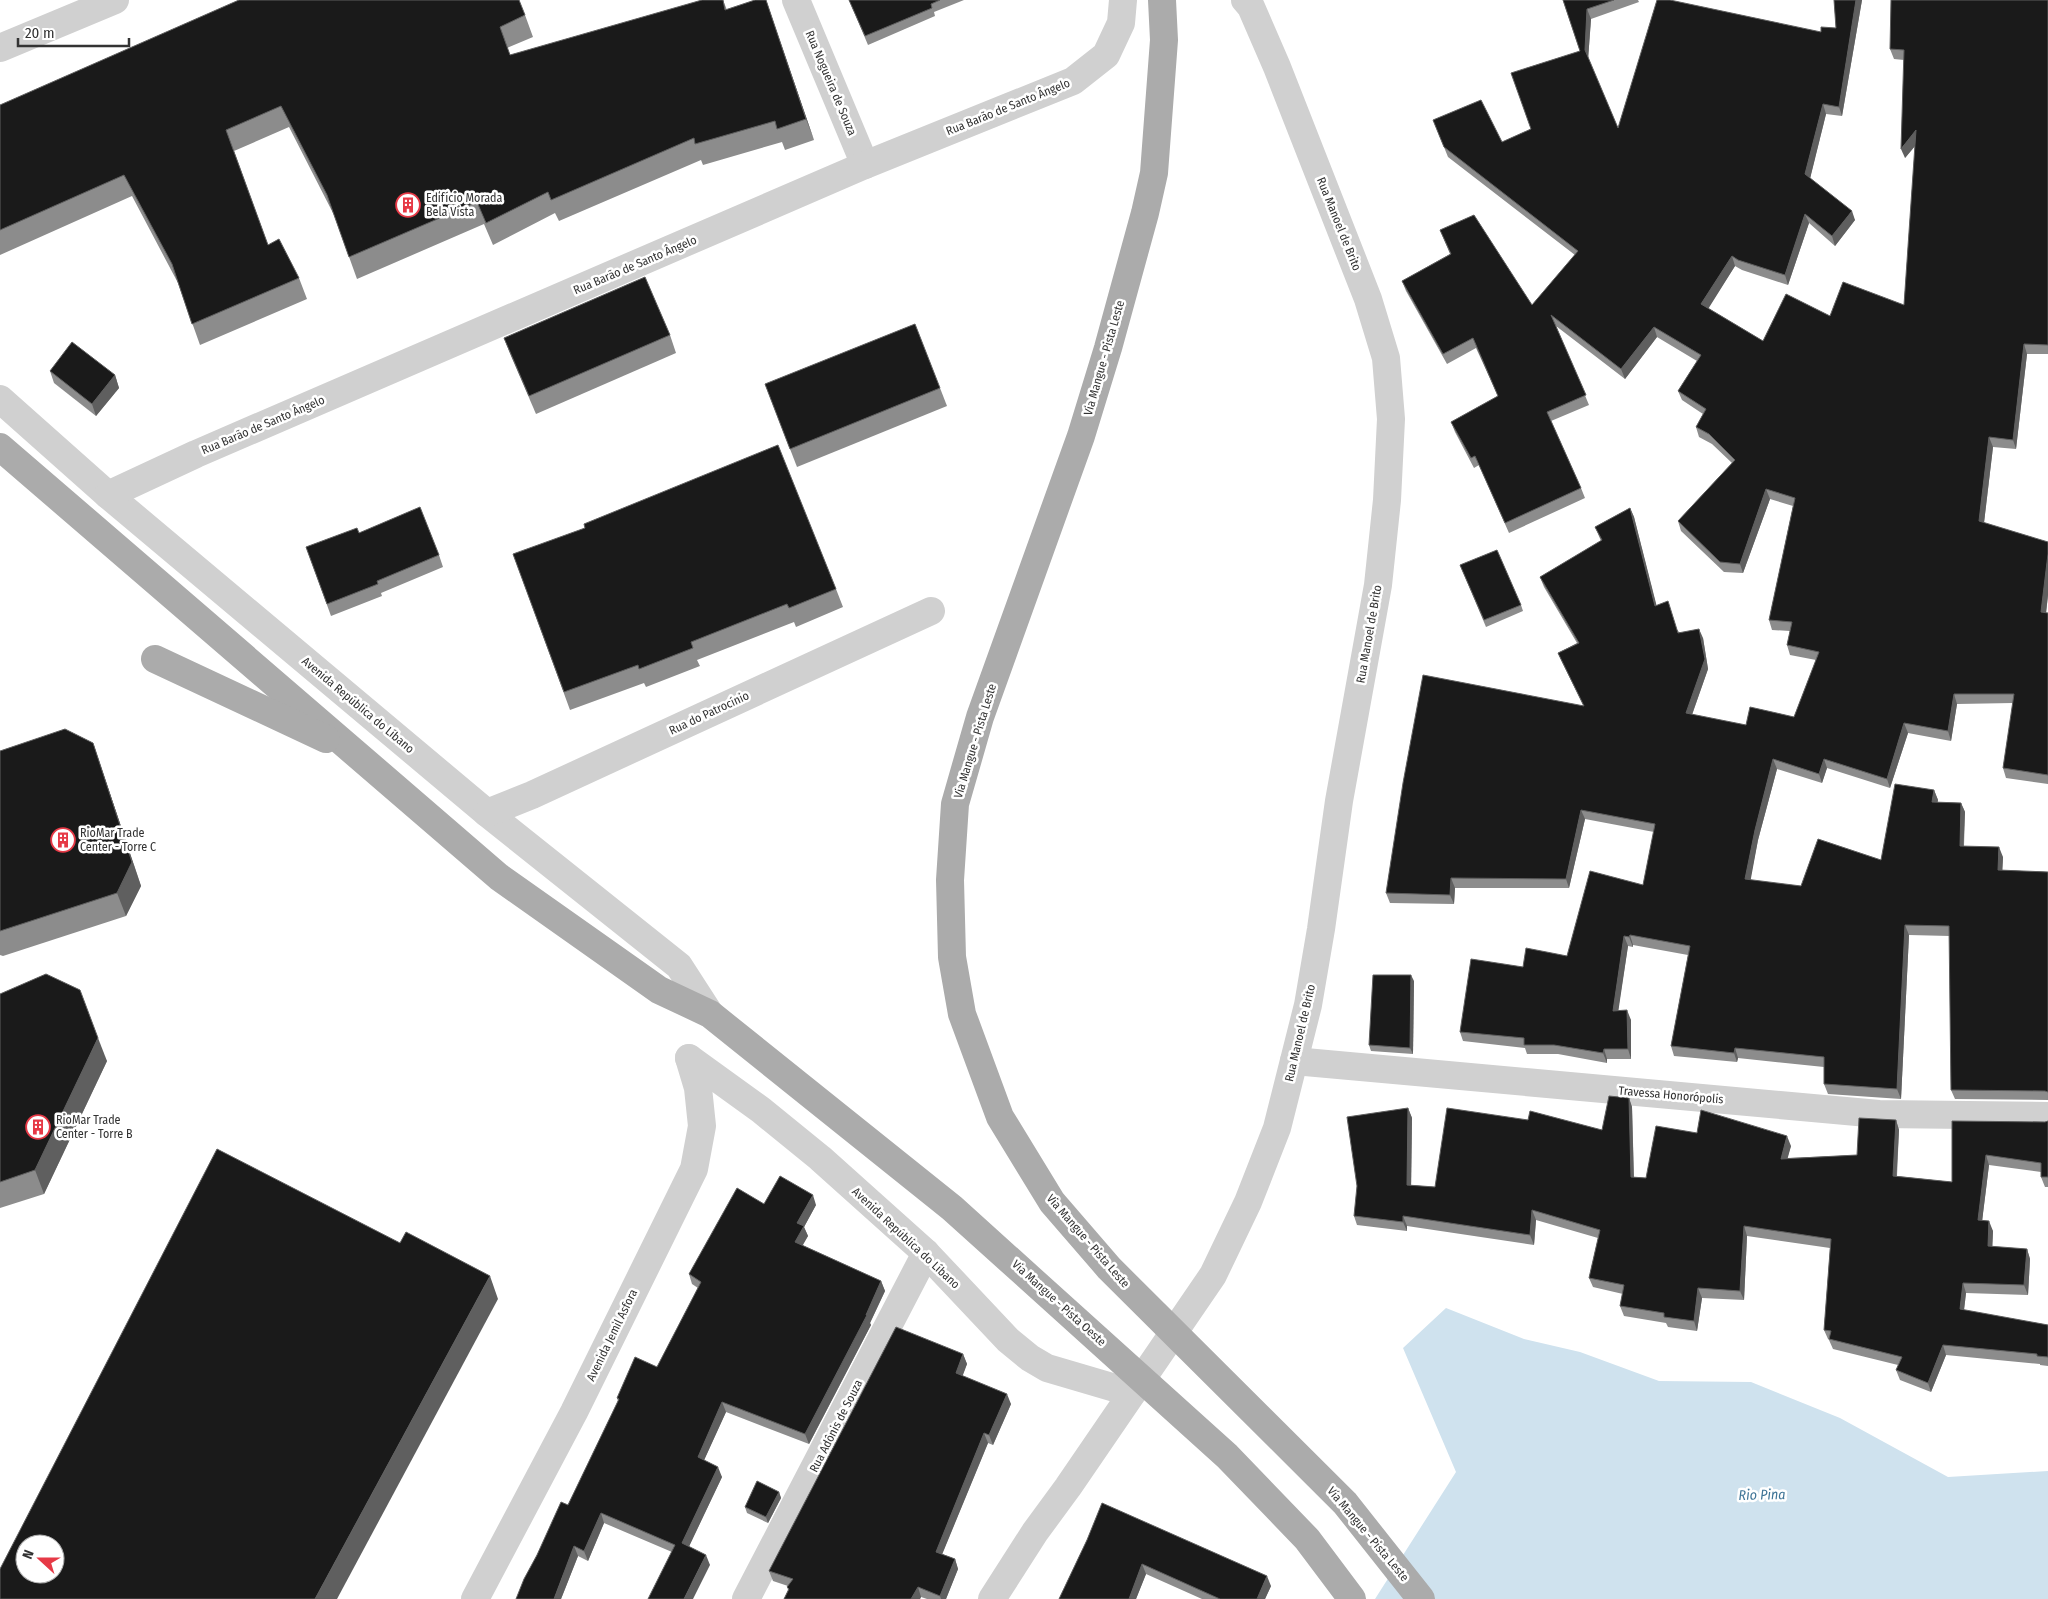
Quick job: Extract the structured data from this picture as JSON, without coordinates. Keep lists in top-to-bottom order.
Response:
{
  "streets": {
    "main road": ["Via Mangue - Pista Leste", "Avenida República do Líbano", "Via Mangue - Pista Oeste"],
    "street": [
      "Rua Nogueira de Souza",
      "Rua Barão de Santo Ângelo",
      "Rua Manoel de Brito",
      "Rua do Patrocínio",
      "Travessa Honorópolis",
      "Avenida Jemil Asfora",
      "Rua Adônis de Souza"
    ]
  },
  "crossings": [
    ["Rua Nogueira de Souza", "Rua Barão de Santo Ângelo"],
    ["Rua Barão de Santo Ângelo", "Avenida República do Líbano"],
    ["Rua Manoel de Brito", "Avenida República do Líbano"],
    ["Rua Manoel de Brito", "Travessa Honorópolis"],
    ["Avenida República do Líbano", "Rua do Patrocínio"],
    ["Avenida República do Líbano", "Via Mangue - Pista Oeste"],
    ["Avenida República do Líbano", "Avenida Jemil Asfora"],
    ["Avenida República do Líbano", "Rua Adônis de Souza"]
  ],
  "water": ["Rio Pina"],
  "places": {
    "building": ["Edifício Morada Bela Vista", "RioMar Trade Center - Torre C", "RioMar Trade Center - Torre B"]
  },
  "scale_bar": "20 m",
  "north": "left"
}
